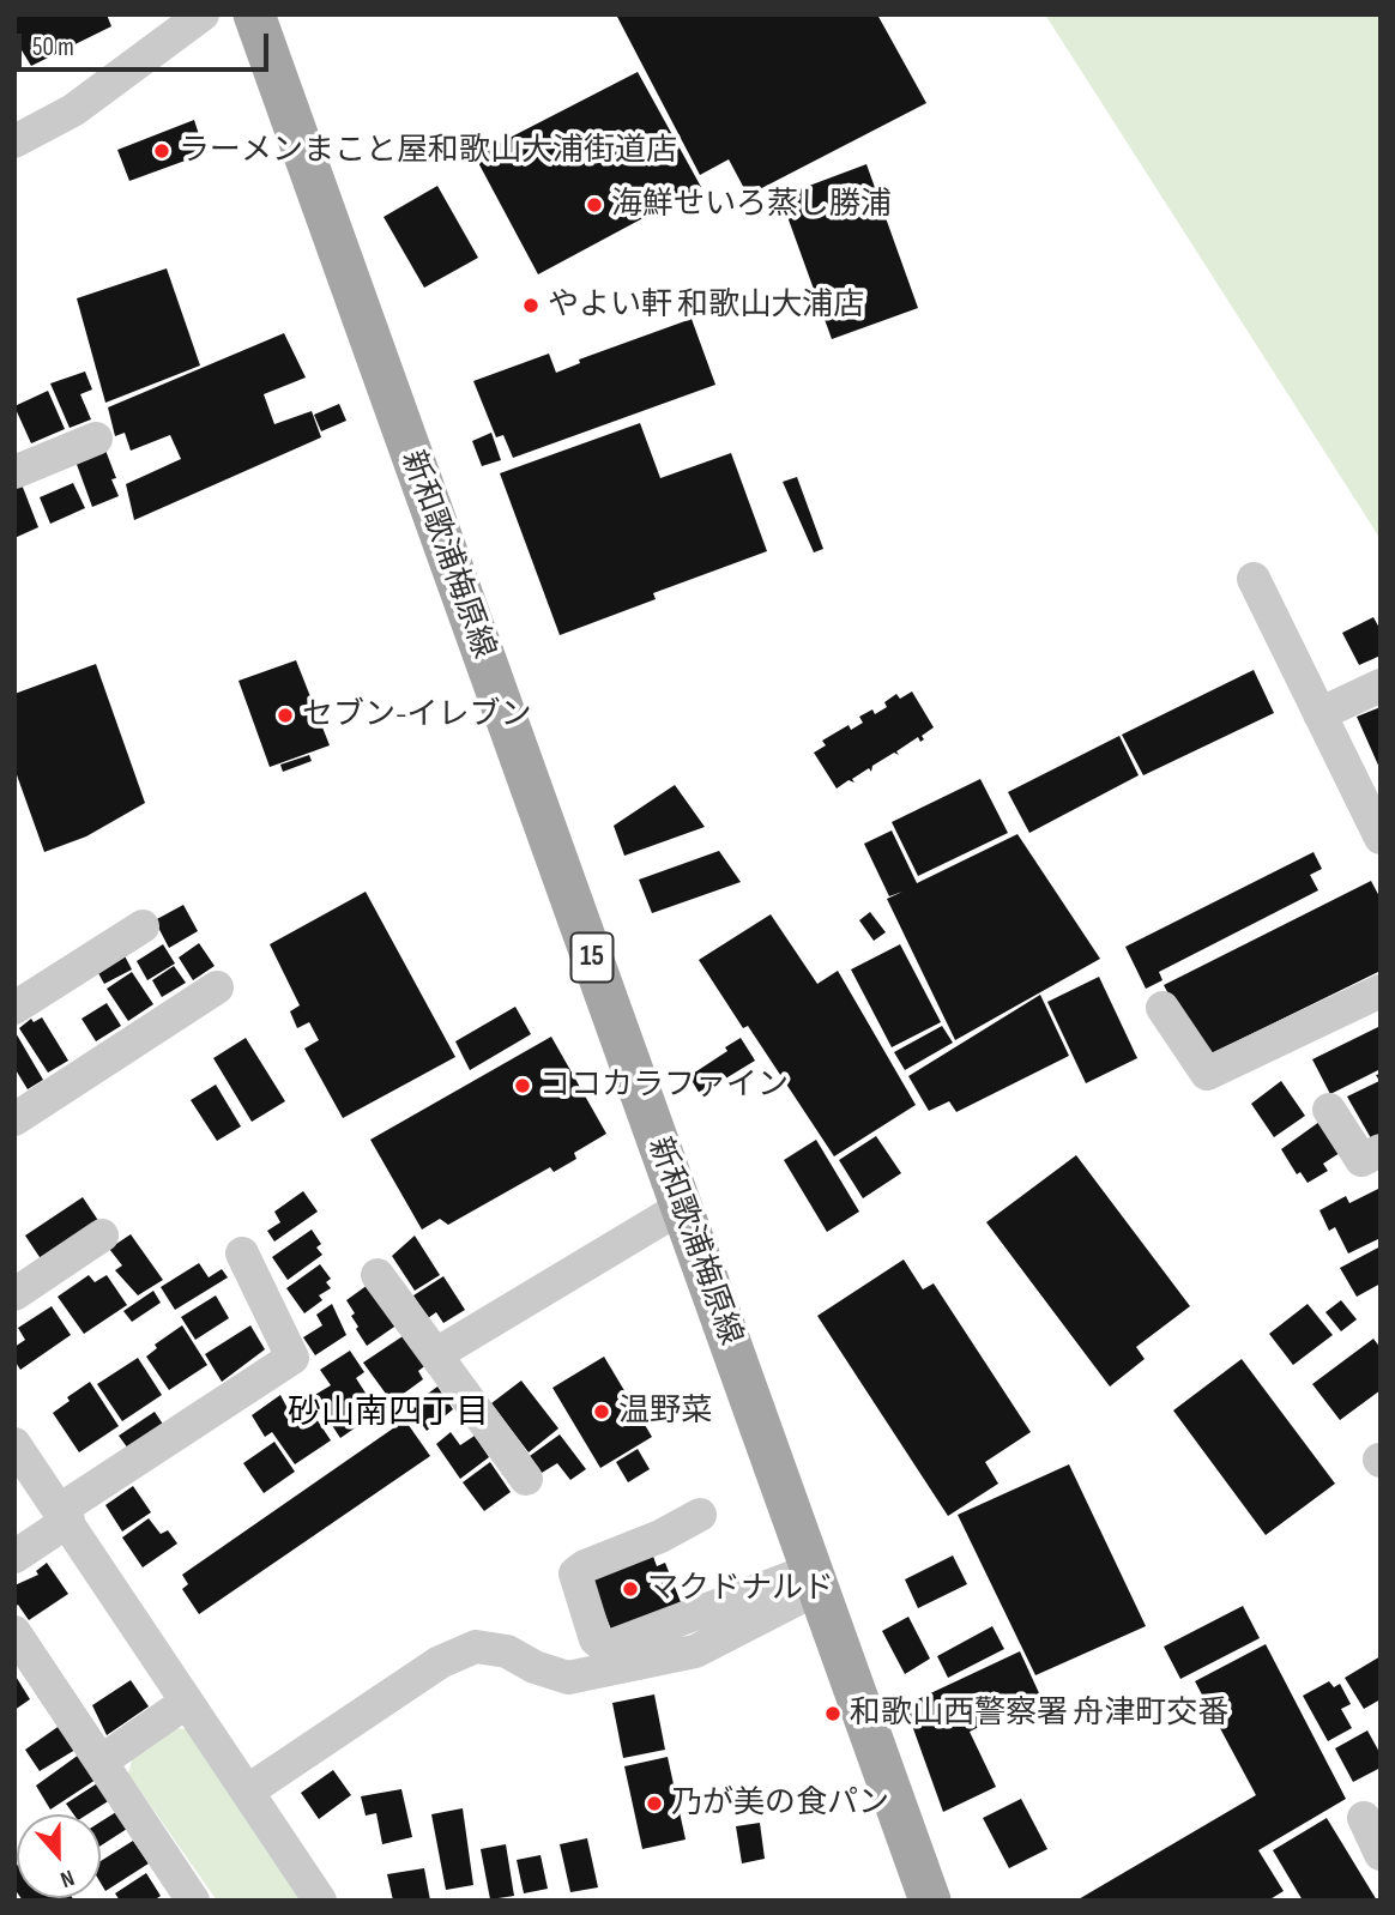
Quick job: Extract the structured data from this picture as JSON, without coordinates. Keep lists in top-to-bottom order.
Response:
{
  "streets": {
    "main road": ["新和歌浦梅原線", "15"]
  },
  "districts": ["砂山南四丁目"],
  "places": [
    "ラーメンまこと屋和歌山大浦街道店",
    "海鮮せいろ蒸し勝浦",
    "やよい軒 和歌山大浦店",
    "セブン-イレブン",
    "ココカラファイン",
    "温野菜",
    "マクドナルド",
    "和歌山西警察署 舟津町交番",
    "乃が美の食パン"
  ],
  "scale_bar": "50 m",
  "north": "bottom"
}
